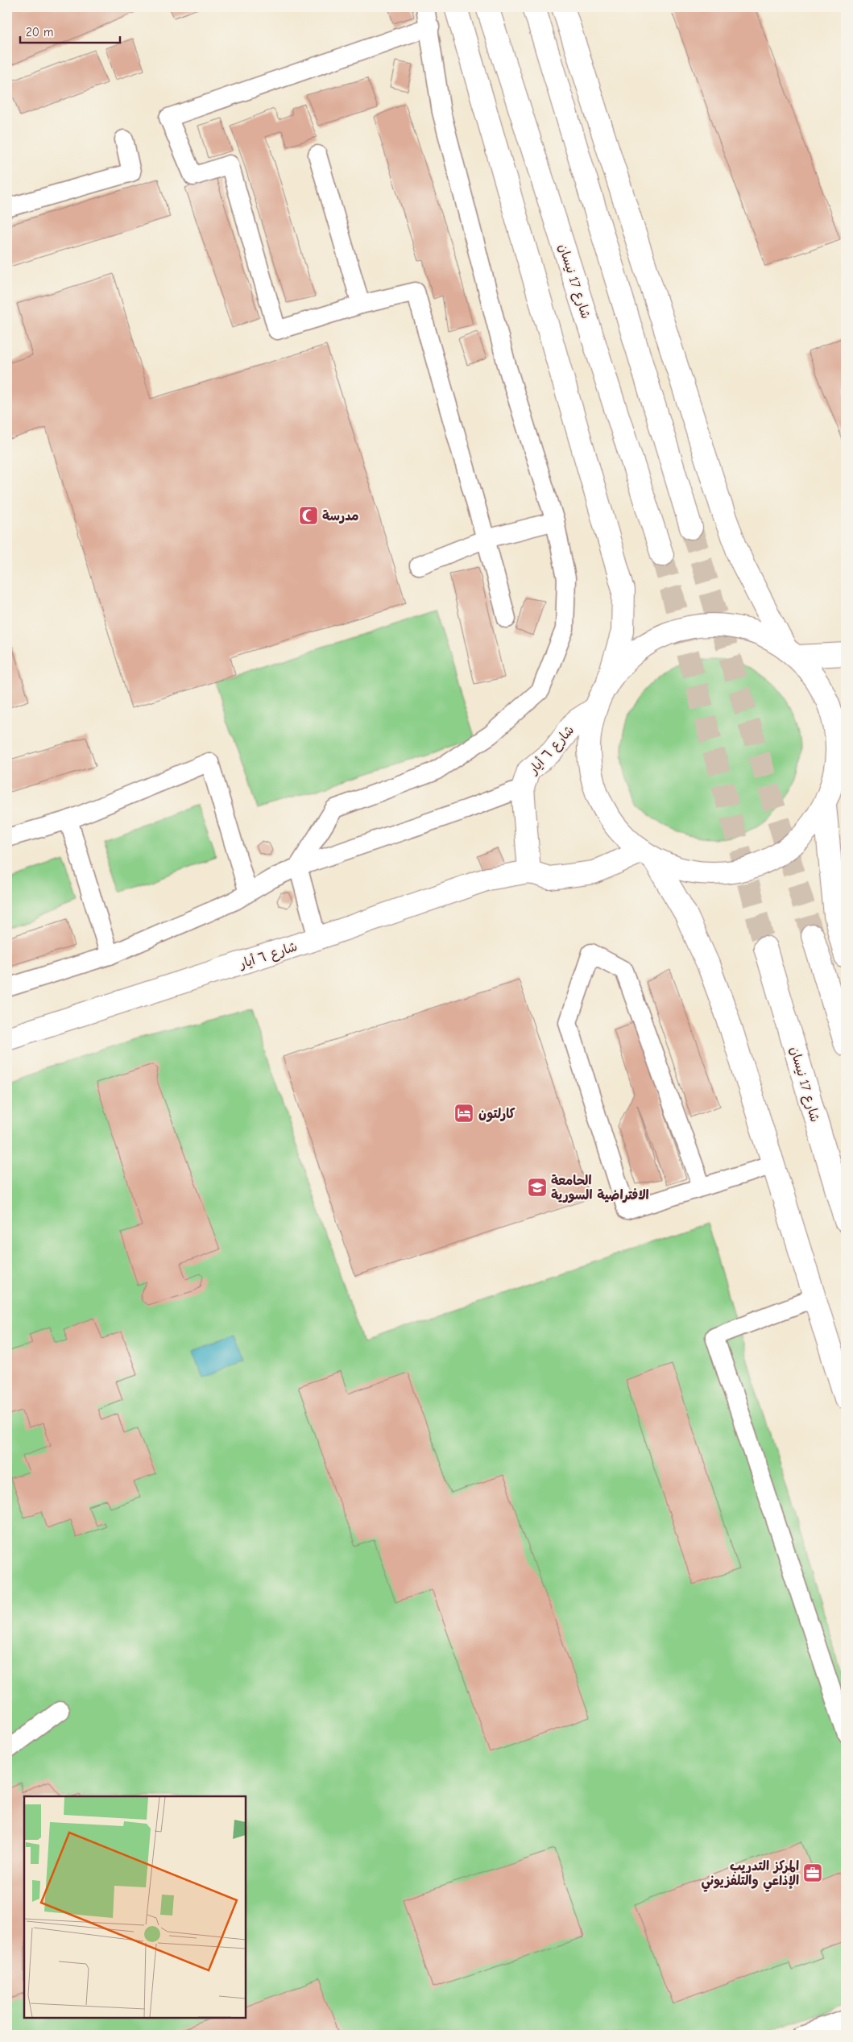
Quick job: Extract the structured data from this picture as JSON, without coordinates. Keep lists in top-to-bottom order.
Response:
{
  "streets": {
    "main road": ["شارع 17 نيسان", "شارع ٦ أيار"]
  },
  "places": {
    "mosque": ["مدرسة"],
    "hotel": ["كارلتون"],
    "school or university": ["الحامعة الافتراضية السورية"],
    "office": ["المركز التدريب الإذاعي والتلفزيوني"]
  },
  "scale_bar": "20 m"
}
